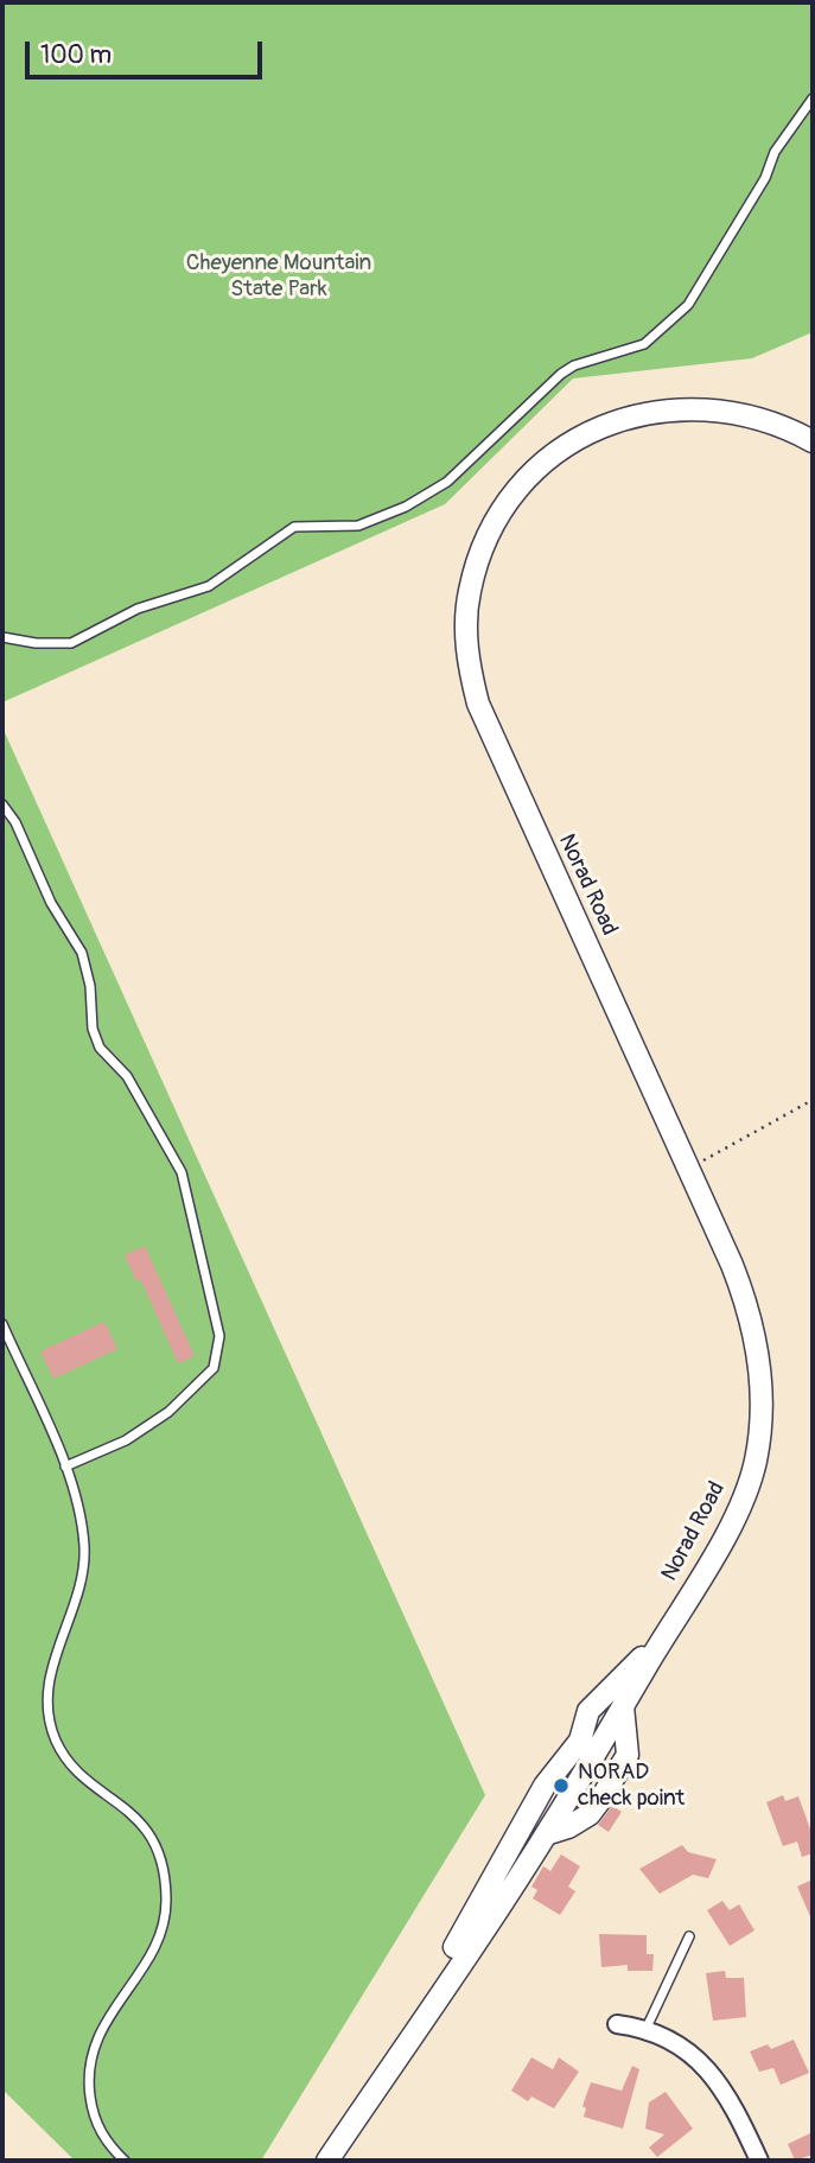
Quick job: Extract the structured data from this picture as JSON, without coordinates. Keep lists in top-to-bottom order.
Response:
{
  "streets": {
    "street": ["Norad Road"]
  },
  "parks": ["Cheyenne Mountain State Park"],
  "places": ["NORAD check point"],
  "scale_bar": "100 m"
}
